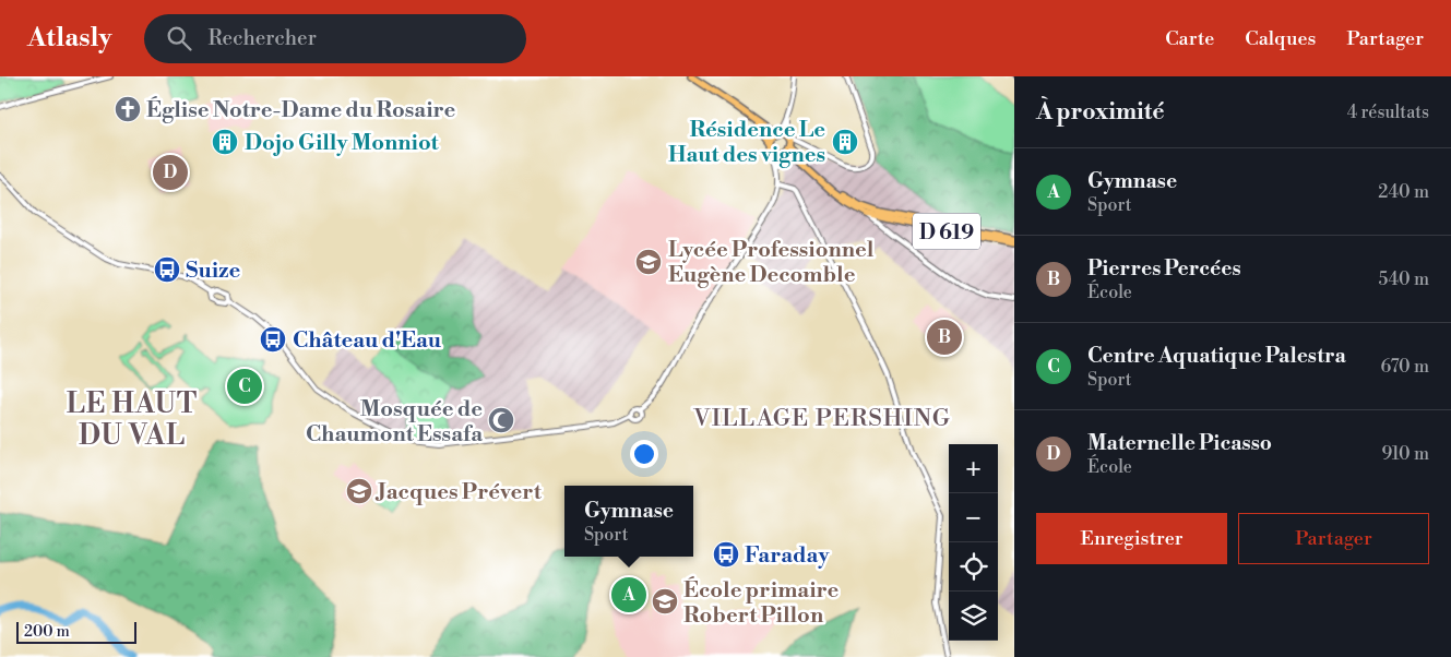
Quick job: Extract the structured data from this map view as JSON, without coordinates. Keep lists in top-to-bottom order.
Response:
{
  "streets": {
    "main road": ["D 619"]
  },
  "districts": ["LE HAUT DU VAL", "VILLAGE PERSHING"],
  "places": {
    "church": ["Église Notre-Dame du Rosaire"],
    "building": ["Dojo Gilly Monniot", "Résidence Le Haut des vignes"],
    "school or university": ["Lycée Professionnel Eugène Decomble", "Jacques Prévert", "École primaire Robert Pillon"],
    "bus stop": ["Suize", "Château d'Eau", "Faraday"],
    "mosque": ["Mosquée de Chaumont Essafa"]
  },
  "scale_bar": "200 m",
  "page": {
    "header": "Atlasly",
    "search": "Rechercher",
    "nav": ["Carte", "Calques", "Partager"],
    "heading": ["À proximité", "4 résultats"],
    "list": [
      {
        "mark": "A",
        "name": "Gymnase",
        "note": "Sport",
        "value": "240 m"
      },
      {
        "mark": "B",
        "name": "Pierres Percées",
        "note": "École",
        "value": "540 m"
      },
      {
        "mark": "C",
        "name": "Centre Aquatique Palestra",
        "note": "Sport",
        "value": "670 m"
      },
      {
        "mark": "D",
        "name": "Maternelle Picasso",
        "note": "École",
        "value": "910 m"
      }
    ],
    "pins": [
      "D",
      "B",
      "C",
      "A"
    ],
    "map_buttons": ["+", "−"],
    "popup": ["Gymnase", "Sport"],
    "buttons": ["Enregistrer", "Partager"],
    "scale": "200 m"
  }
}
